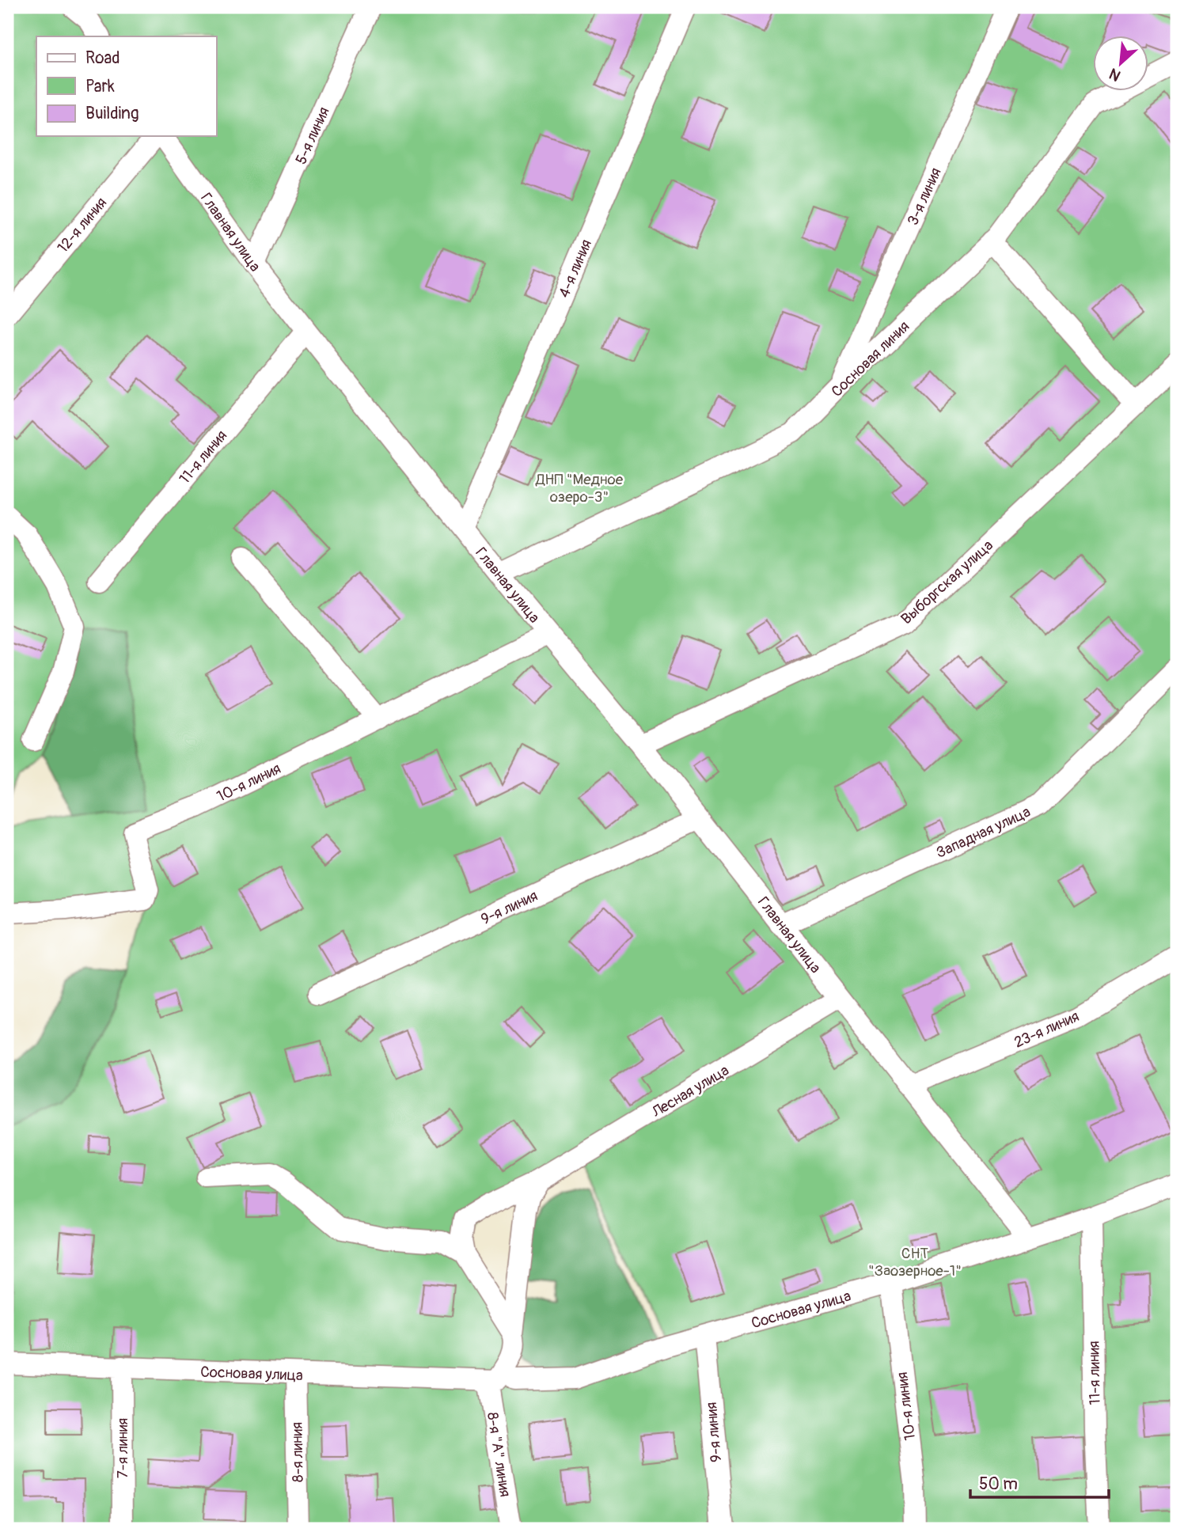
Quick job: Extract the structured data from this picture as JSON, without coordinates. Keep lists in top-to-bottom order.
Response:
{
  "streets": {
    "street": [
      "5-я линия",
      "3-я линия",
      "12-я линия",
      "Главная улица",
      "4-я линия",
      "Сосновая линия",
      "11-я линия",
      "Выборгская улица",
      "10-я линия",
      "Западная улица",
      "9-я линия",
      "23-я линия",
      "Лесная улица",
      "Сосновая улица",
      "7-я линия",
      "8-я линия",
      "8-я \"А\" линия"
    ]
  },
  "crossings": [
    ["5-я линия", "Главная улица"],
    ["3-я линия", "Сосновая линия"],
    ["Главная улица", "4-я линия"],
    ["Главная улица", "Сосновая линия"],
    ["Главная улица", "11-я линия"],
    ["Главная улица", "Выборгская улица"],
    ["Главная улица", "10-я линия"],
    ["Главная улица", "Западная улица"],
    ["Главная улица", "9-я линия"],
    ["Главная улица", "23-я линия"],
    ["Главная улица", "Лесная улица"],
    ["Главная улица", "Сосновая улица"],
    ["11-я линия", "Сосновая улица"],
    ["10-я линия", "Сосновая улица"],
    ["9-я линия", "Сосновая улица"],
    ["Сосновая улица", "7-я линия"],
    ["Сосновая улица", "8-я линия"],
    ["Сосновая улица", "8-я \"А\" линия"]
  ],
  "parks": ["ДНП \"Медное озеро-3\"", "СНТ \"Заозерное-1\""],
  "legend": ["Road", "Park", "Building"],
  "scale_bar": "50 m",
  "north": "bottom left"
}
